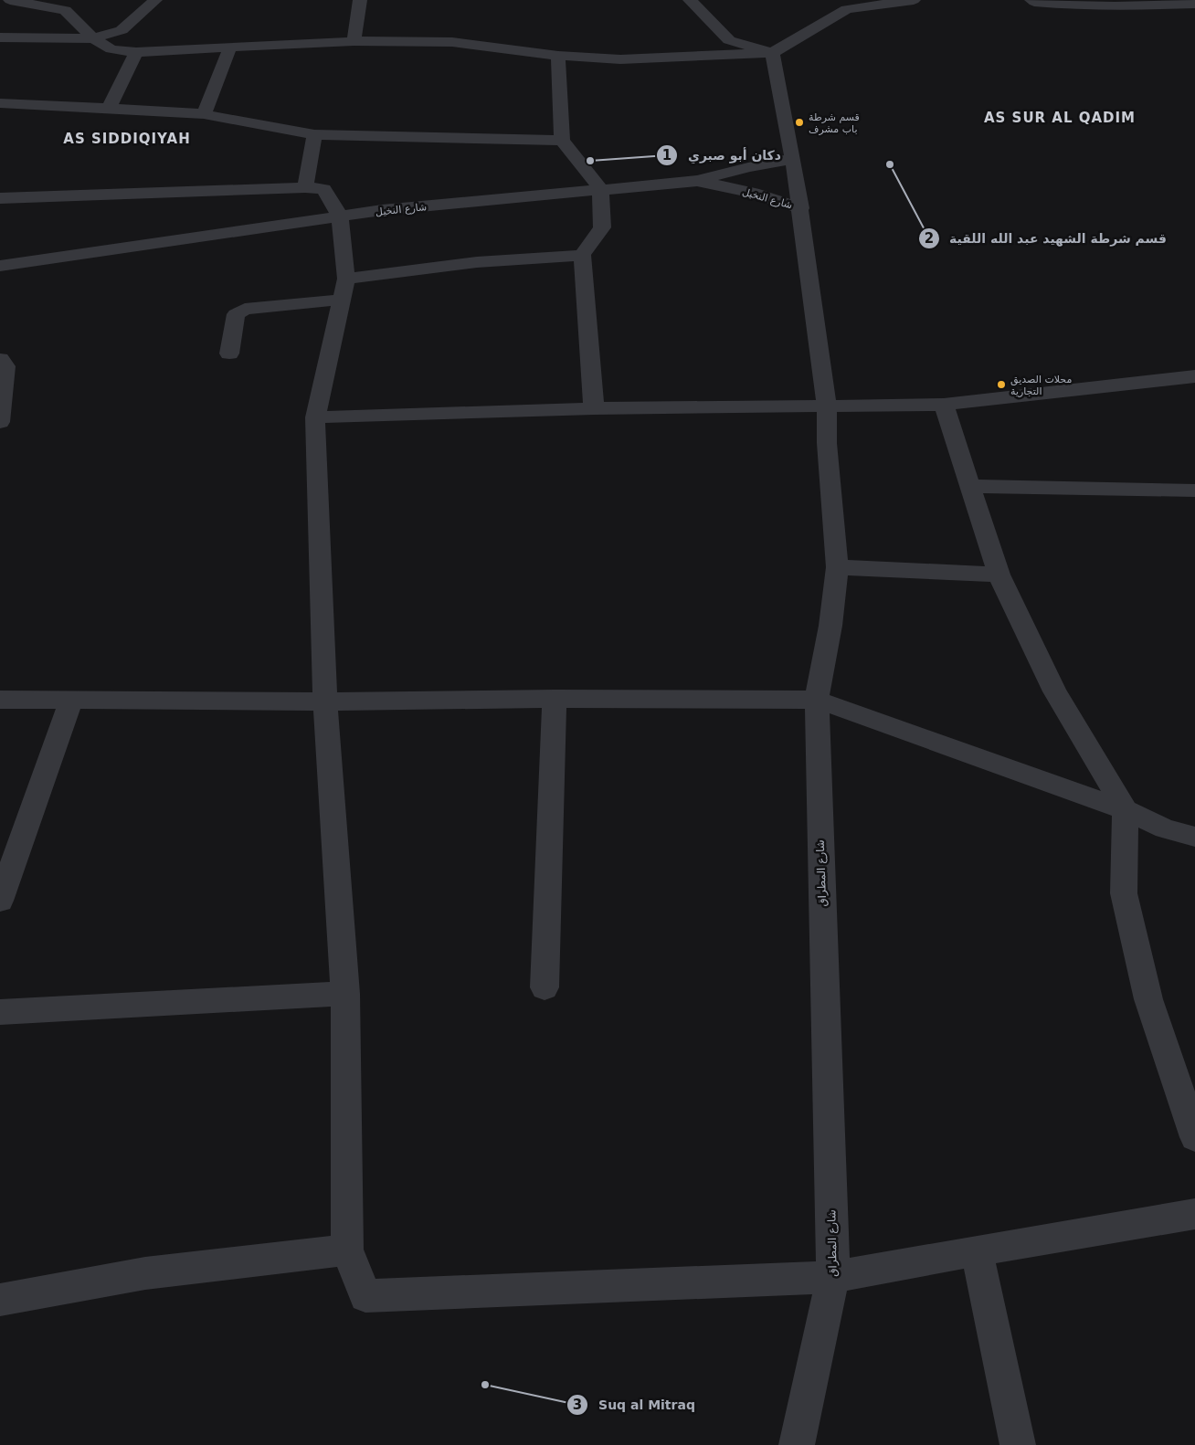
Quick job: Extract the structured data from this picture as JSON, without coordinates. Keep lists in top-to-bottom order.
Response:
{
  "streets": {
    "street": ["شارع النخيل", "شارع المطراق"]
  },
  "crossings": [
    ["شارع النخيل", "شارع المطراق"]
  ],
  "districts": ["AS SUR AL QADIM", "AS SIDDIQIYAH"],
  "places": [
    "قسم شرطة باب مشرف",
    "دكان أبو صبري",
    "قسم شرطة الشهيد عبد الله اللقية",
    "محلات الصديق التجارية",
    "Suq al Mitraq"
  ]
}
